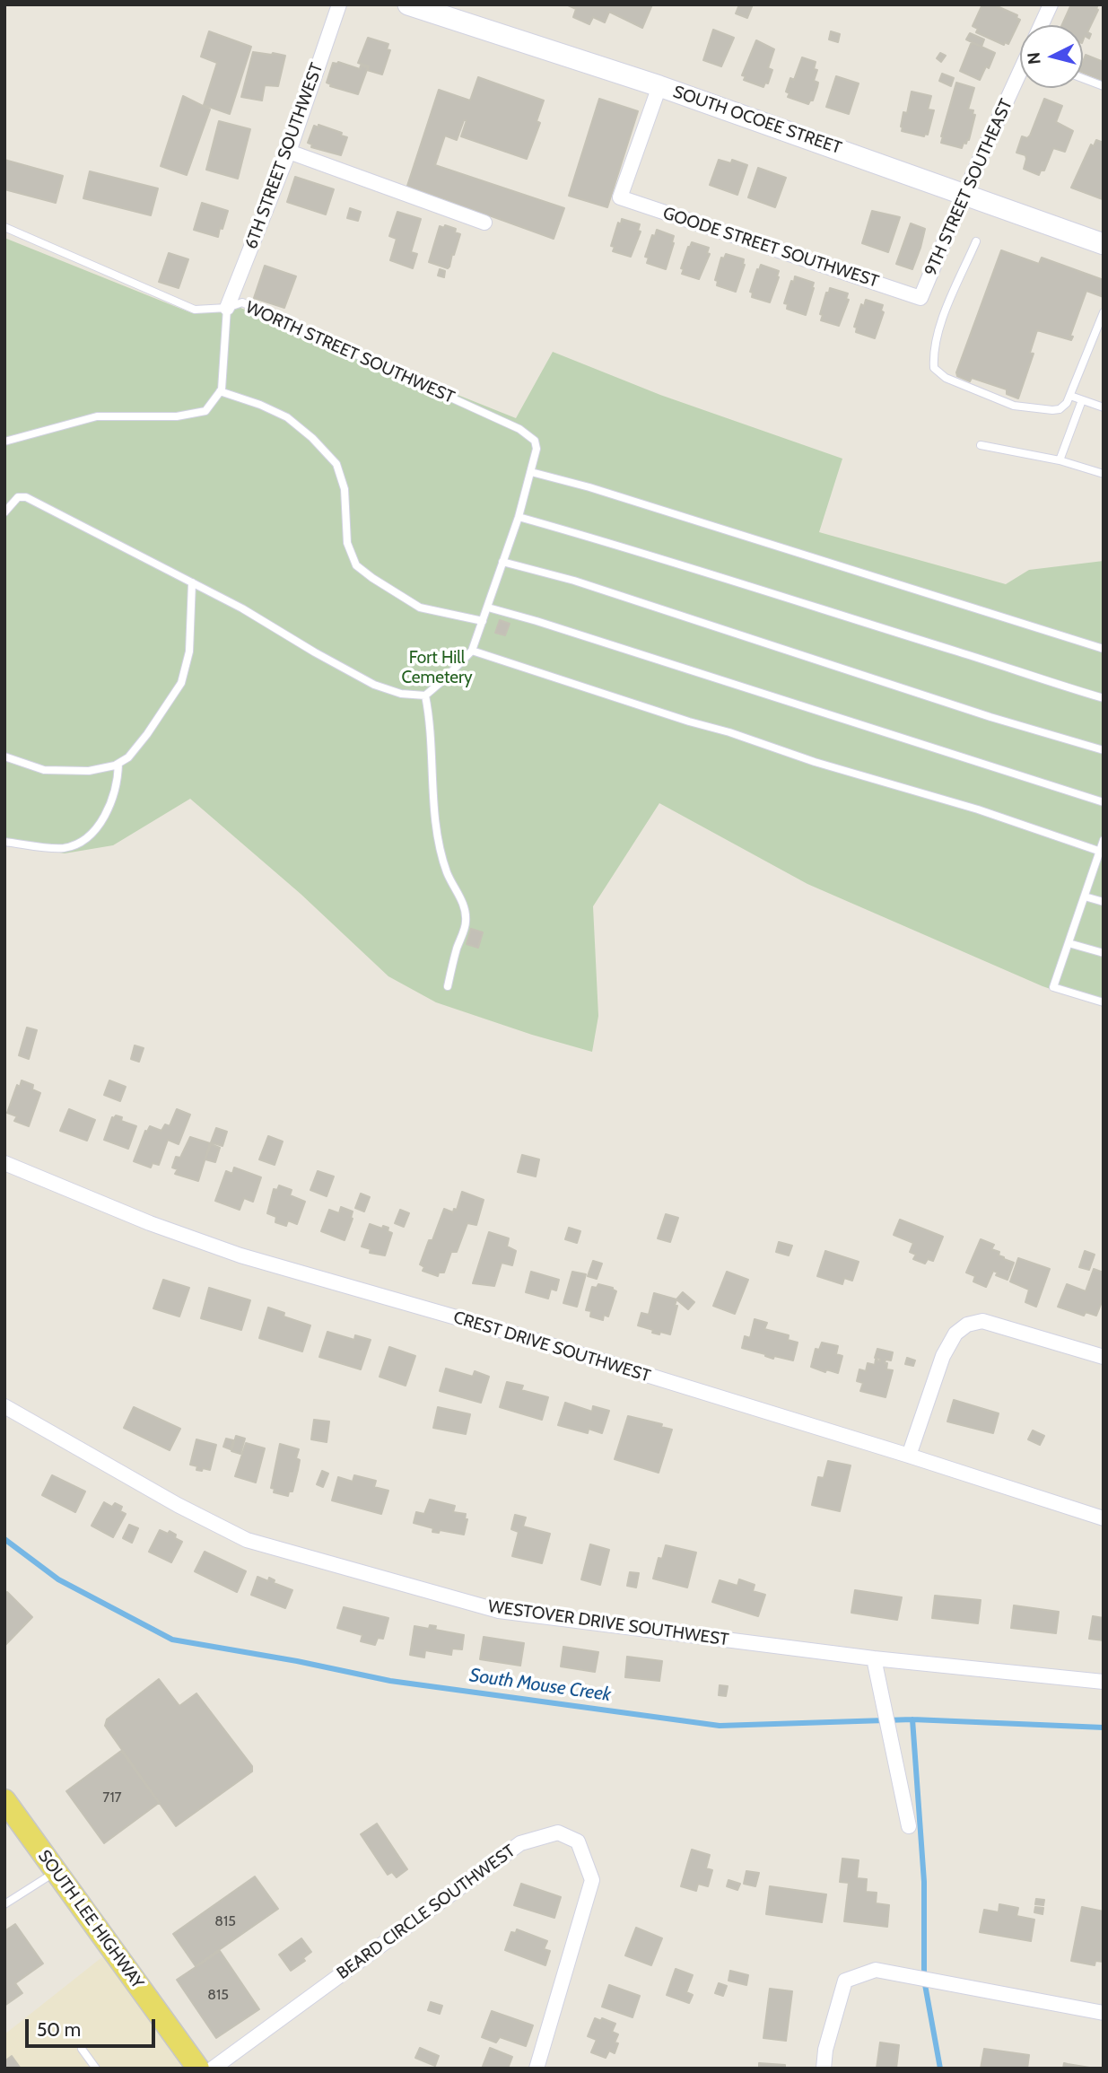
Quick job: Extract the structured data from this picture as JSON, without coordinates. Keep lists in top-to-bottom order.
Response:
{
  "streets": {
    "main road": ["SOUTH LEE HIGHWAY"],
    "street": [
      "SOUTH OCOEE STREET",
      "6TH STREET SOUTHWEST",
      "9TH STREET SOUTHEAST",
      "GOODE STREET SOUTHWEST",
      "CREST DRIVE SOUTHWEST",
      "WESTOVER DRIVE SOUTHWEST",
      "BEARD CIRCLE SOUTHWEST"
    ],
    "lane": ["WORTH STREET SOUTHWEST"]
  },
  "crossings": [
    ["SOUTH OCOEE STREET", "9TH STREET SOUTHEAST"],
    ["SOUTH OCOEE STREET", "GOODE STREET SOUTHWEST"],
    ["6TH STREET SOUTHWEST", "WORTH STREET SOUTHWEST"],
    ["9TH STREET SOUTHEAST", "GOODE STREET SOUTHWEST"]
  ],
  "water": ["South Mouse Creek"],
  "parks": ["Fort Hill Cemetery"],
  "house_numbers": ["717", "815", "815"],
  "scale_bar": "50 m",
  "north": "left"
}
